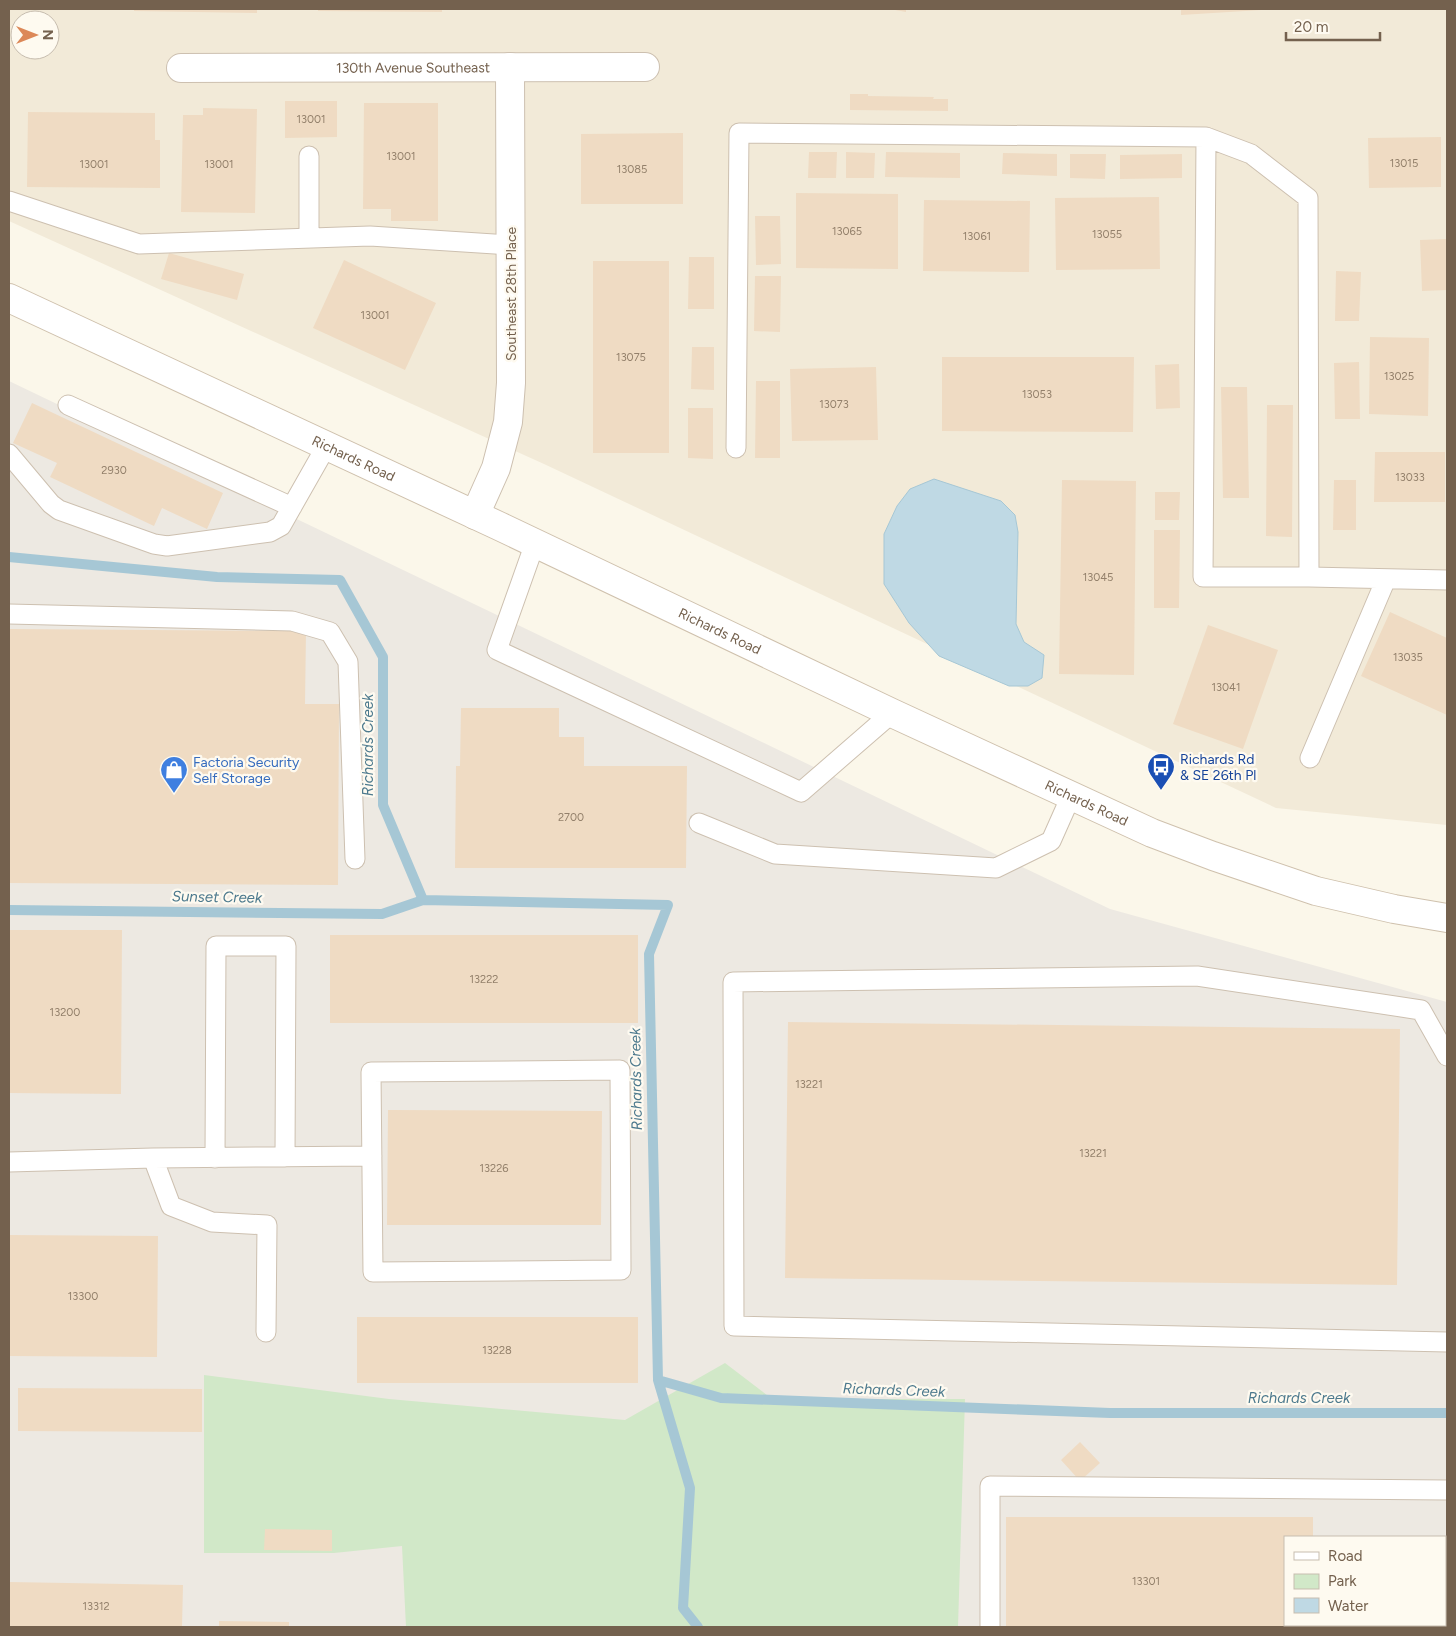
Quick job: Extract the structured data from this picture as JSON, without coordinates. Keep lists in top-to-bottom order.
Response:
{
  "streets": {
    "main road": ["130th Avenue Southeast", "Southeast 28th Place", "Richards Road"]
  },
  "crossings": [
    ["130th Avenue Southeast", "Southeast 28th Place"],
    ["Southeast 28th Place", "Richards Road"]
  ],
  "water": ["Richards Creek", "Sunset Creek"],
  "places": {
    "bus stop": ["Richards Rd & SE 26th Pl"],
    "shop": ["Factoria Security Self Storage"]
  },
  "house_numbers": [
    "13001",
    "13001",
    "13015",
    "13001",
    "13001",
    "13085",
    "13065",
    "13055",
    "13061",
    "13001",
    "13075",
    "13025",
    "13053",
    "13073",
    "2930",
    "13033",
    "13045",
    "13035",
    "13041",
    "2700",
    "13222",
    "13200",
    "13221",
    "13221",
    "13226",
    "13300",
    "13228",
    "13301",
    "13312"
  ],
  "legend": ["Road", "Park", "Water"],
  "scale_bar": "20 m",
  "north": "right"
}
